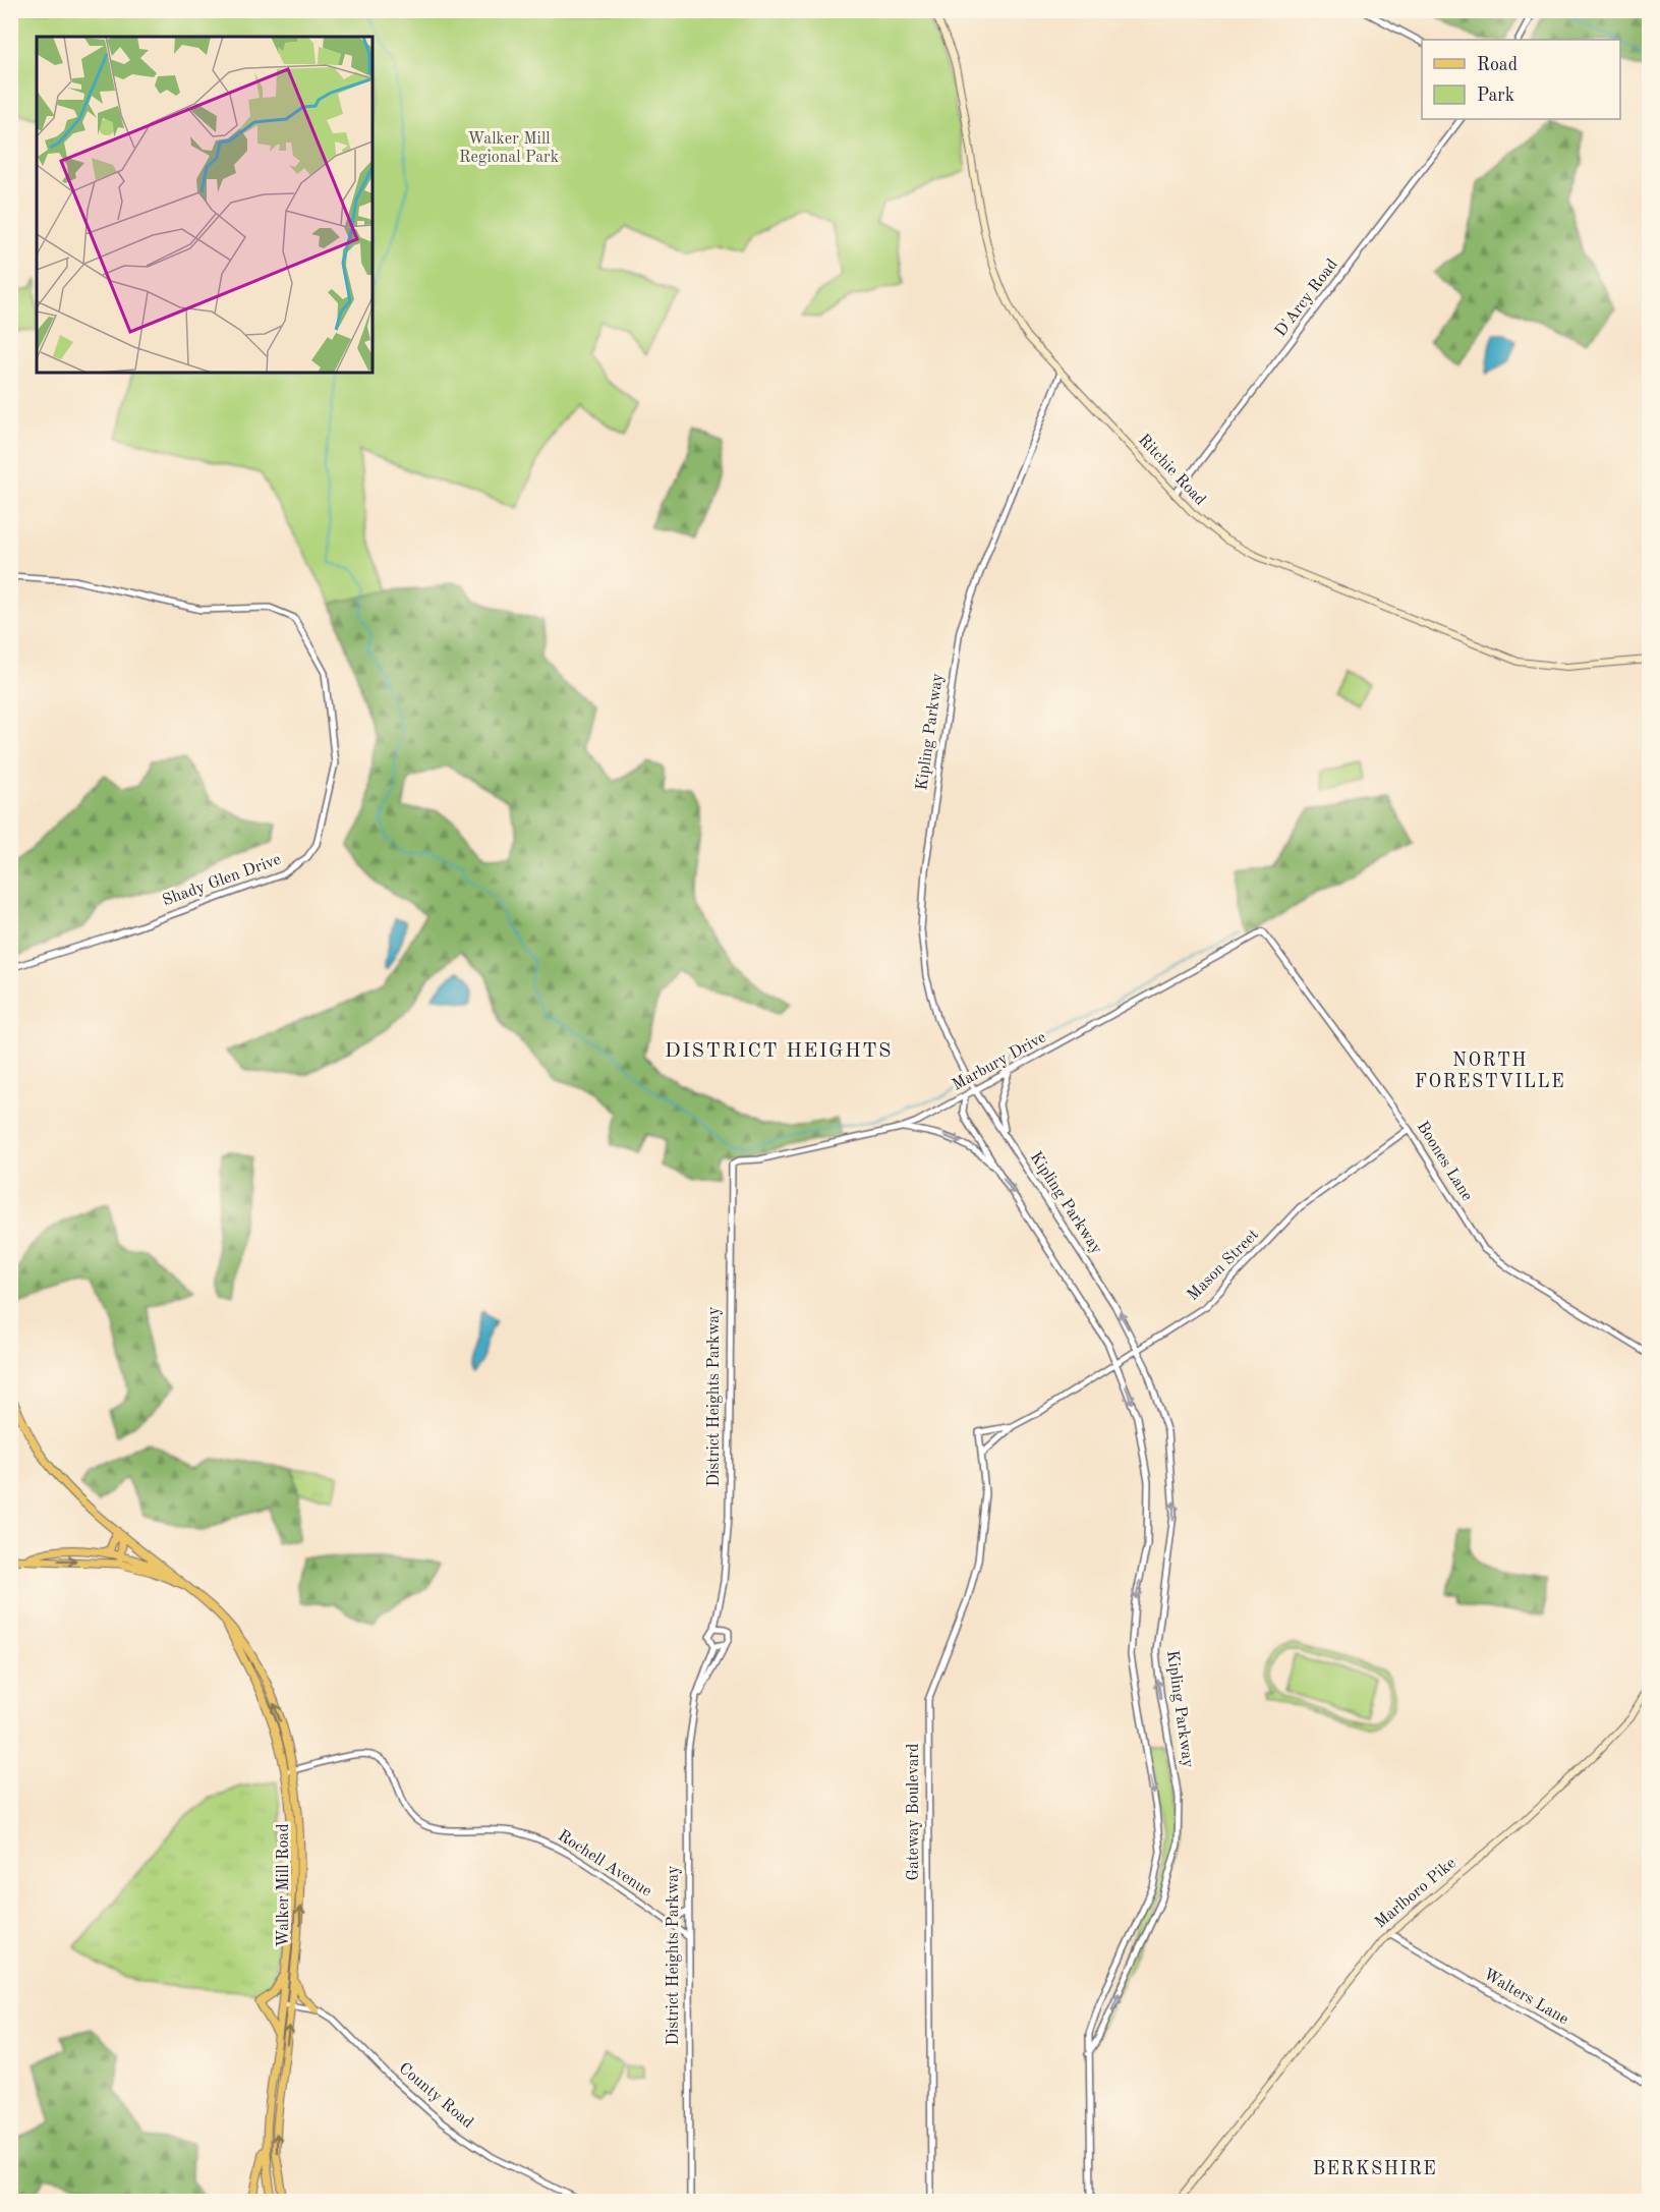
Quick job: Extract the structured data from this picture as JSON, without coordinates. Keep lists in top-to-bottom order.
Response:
{
  "streets": {
    "main road": ["Ritchie Road", "Walker Mill Road", "Marlboro Pike"],
    "street": [
      "D'Arcy Road",
      "Kipling Parkway",
      "Shady Glen Drive",
      "Marbury Drive",
      "Boones Lane",
      "Mason Street",
      "District Heights Parkway",
      "Gateway Boulevard",
      "Rochell Avenue",
      "Walters Lane",
      "County Road"
    ]
  },
  "crossings": [
    ["D'Arcy Road", "Ritchie Road"],
    ["Ritchie Road", "Kipling Parkway"],
    ["Kipling Parkway", "Marbury Drive"],
    ["Kipling Parkway", "Mason Street"],
    ["Marbury Drive", "Boones Lane"],
    ["Marbury Drive", "District Heights Parkway"],
    ["Boones Lane", "Mason Street"],
    ["Mason Street", "Gateway Boulevard"],
    ["District Heights Parkway", "Rochell Avenue"],
    ["Rochell Avenue", "Walker Mill Road"],
    ["Walker Mill Road", "County Road"],
    ["Marlboro Pike", "Walters Lane"]
  ],
  "districts": ["DISTRICT HEIGHTS", "NORTH FORESTVILLE", "BERKSHIRE"],
  "parks": ["Walker Mill Regional Park"],
  "legend": ["Road", "Park"]
}
